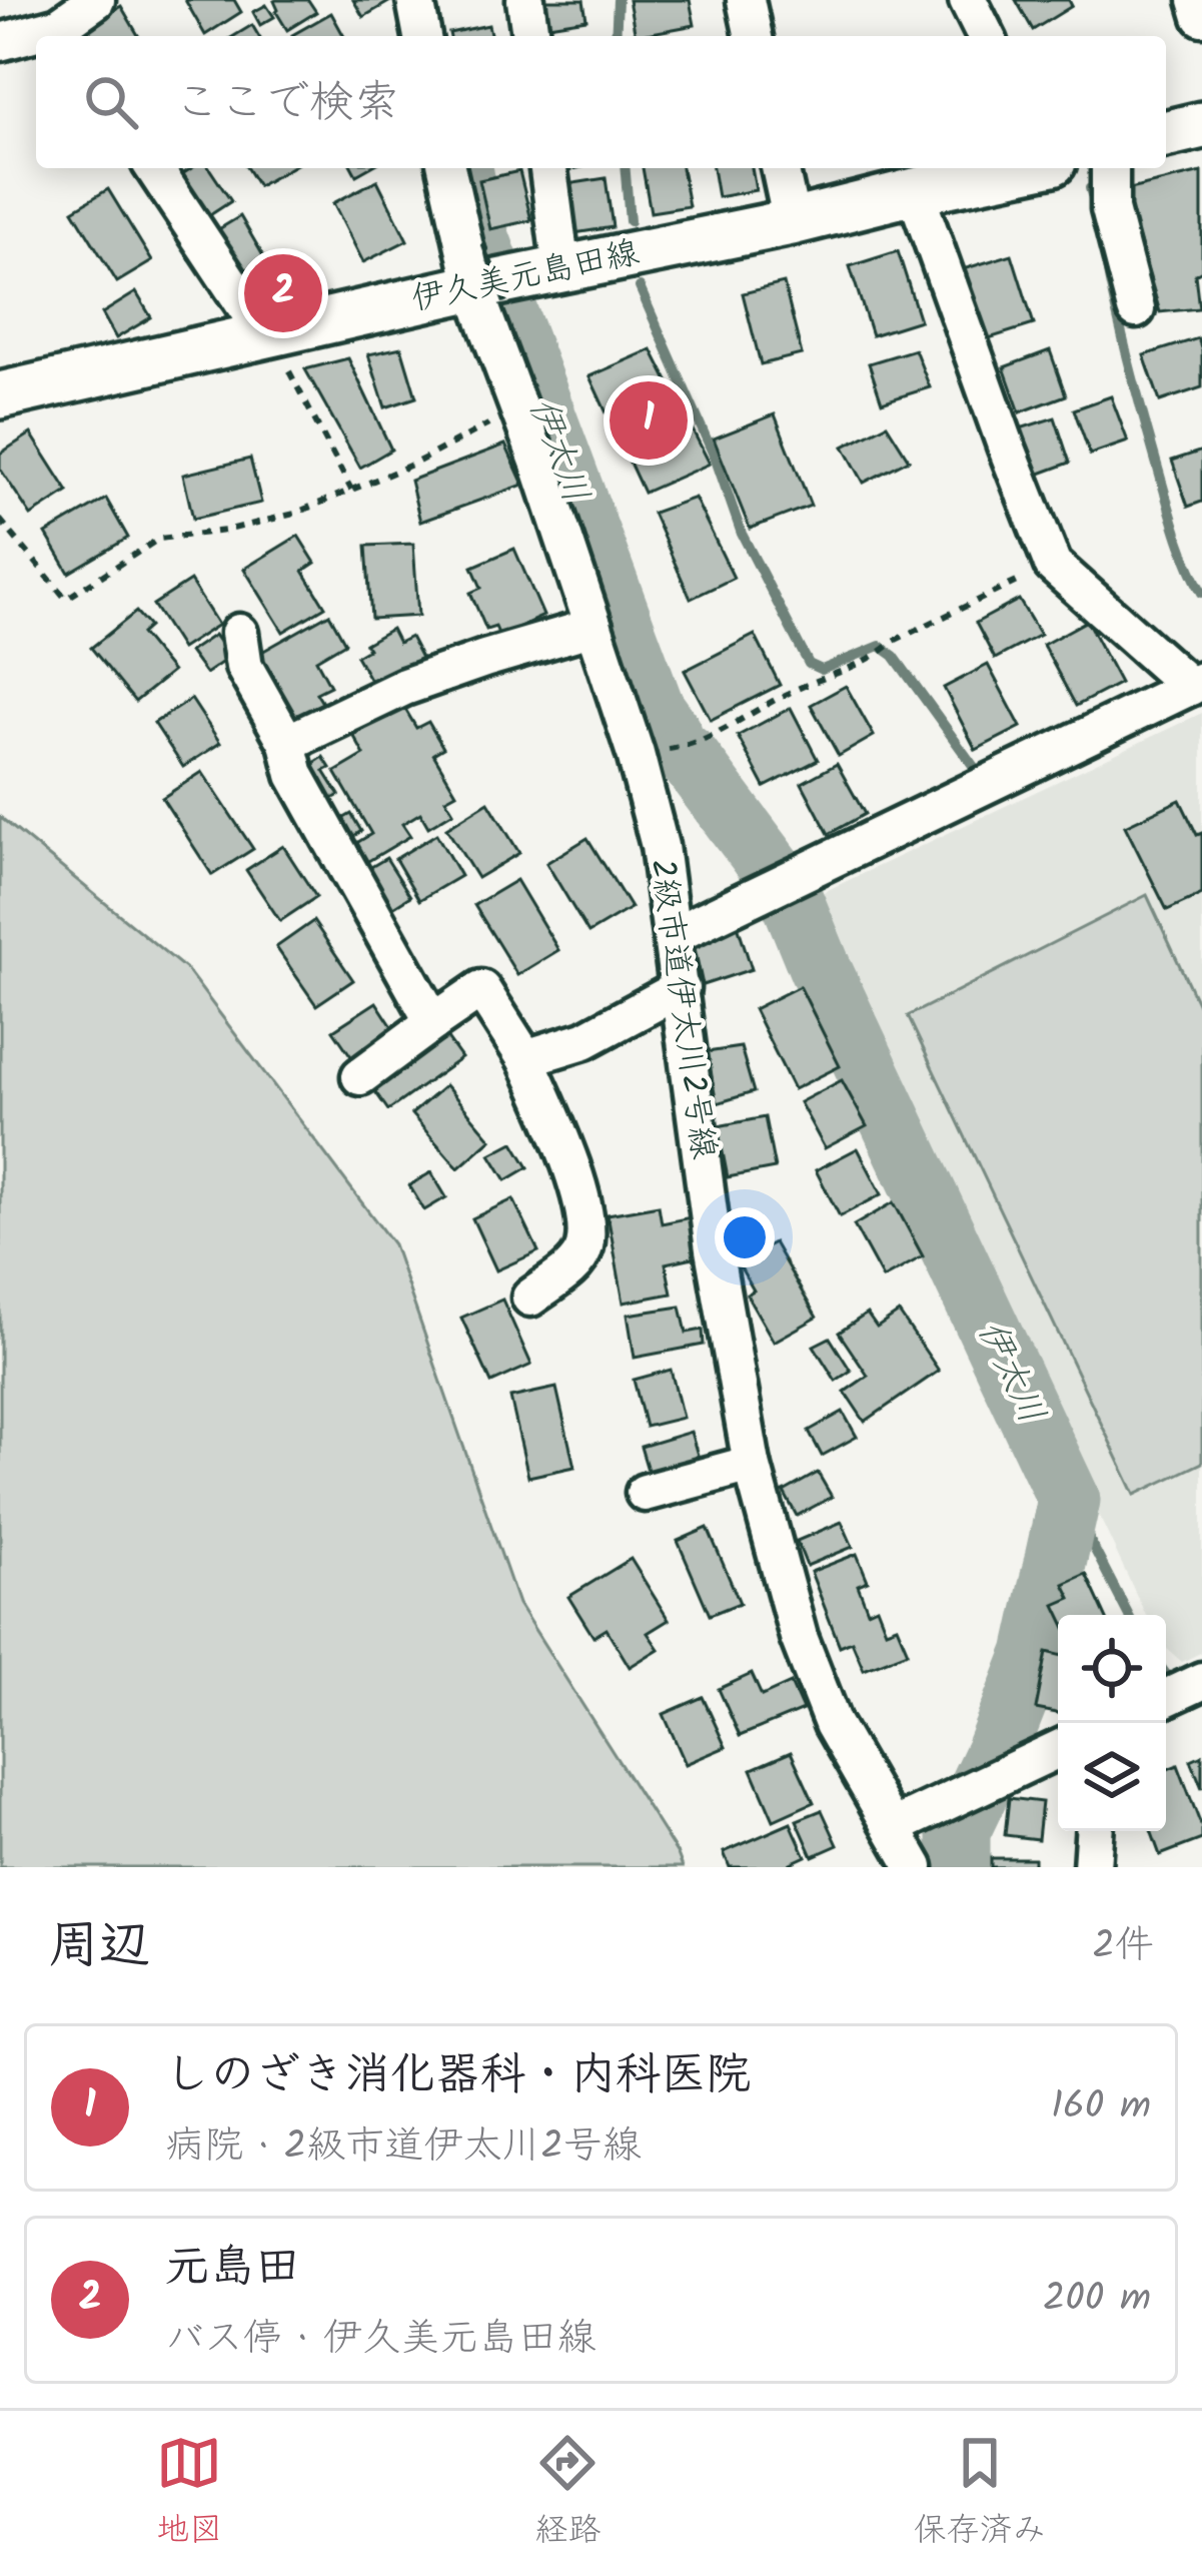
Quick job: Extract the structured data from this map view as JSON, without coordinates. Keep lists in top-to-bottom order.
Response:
{
  "streets": {
    "main road": ["伊久美元島田線"],
    "street": ["2級市道伊太川2号線"]
  },
  "crossings": [
    ["伊久美元島田線", "2級市道伊太川2号線"]
  ],
  "water": ["伊太川"],
  "page": {
    "search": "ここで検索",
    "pins": ["2", "1"],
    "heading": ["周辺", "2件"],
    "list": [
      {
        "mark": "1",
        "name": "しのざき消化器科・内科医院",
        "note": "病院 · 2級市道伊太川2号線",
        "value": "160 m"
      },
      {
        "mark": "2",
        "name": "元島田",
        "note": "バス停 · 伊久美元島田線",
        "value": "200 m"
      }
    ],
    "nav": ["地図", "経路", "保存済み"]
  }
}
